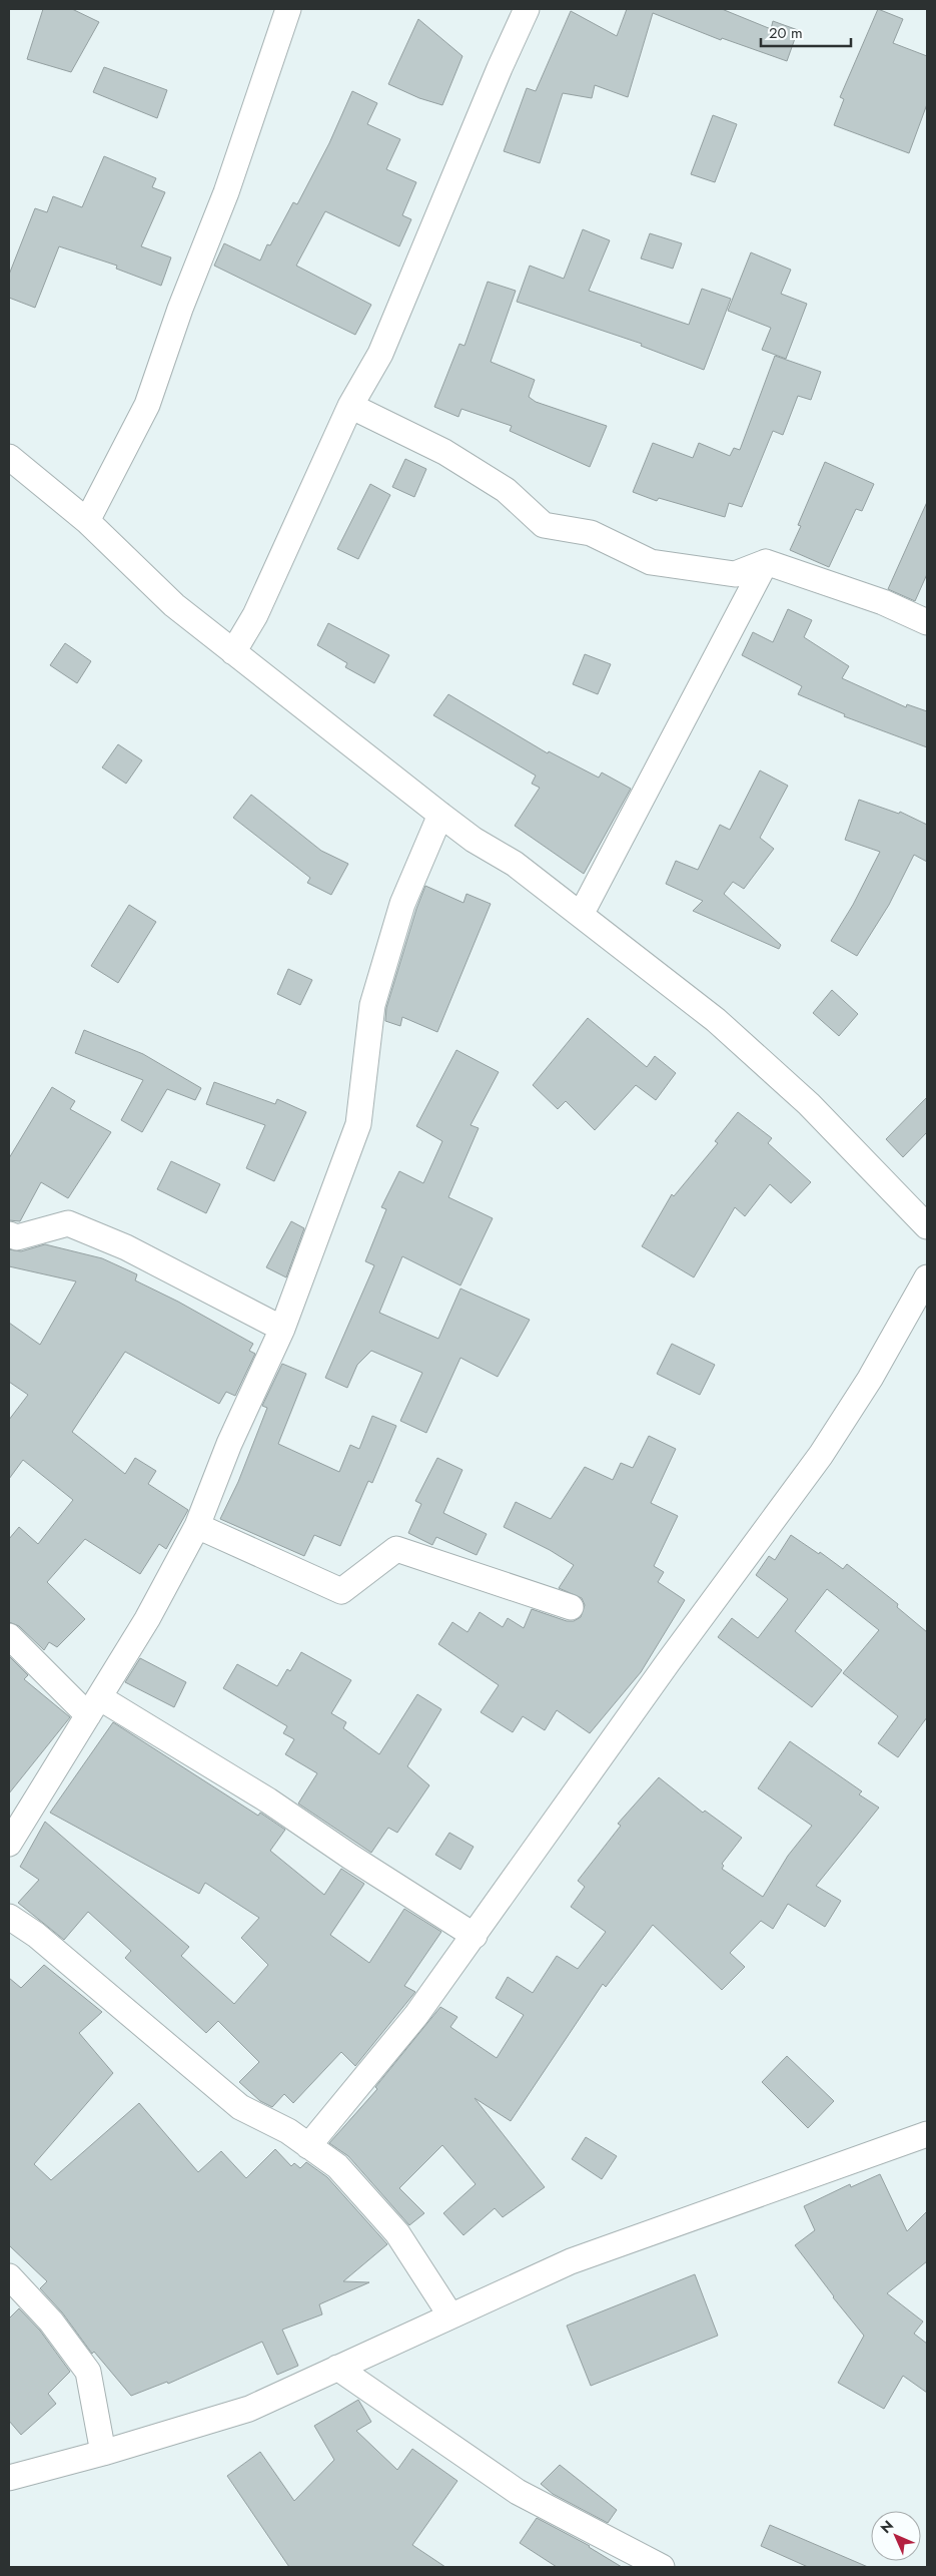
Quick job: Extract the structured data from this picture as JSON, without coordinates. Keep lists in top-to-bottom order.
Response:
{
  "scale_bar": "20 m",
  "north": "top left"
}
